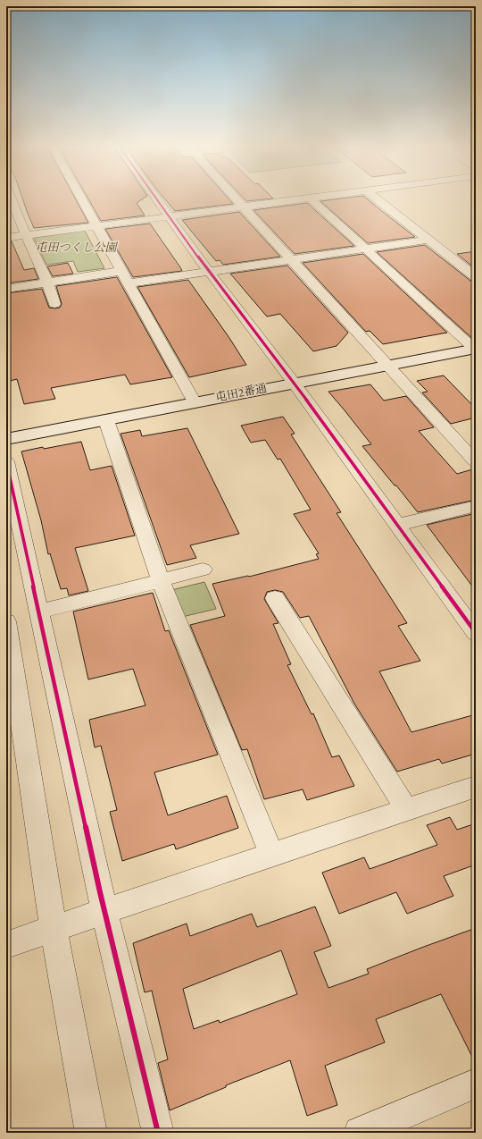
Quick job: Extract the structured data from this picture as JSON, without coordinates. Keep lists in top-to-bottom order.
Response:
{
  "streets": {
    "street": ["屯田2番通"]
  },
  "parks": ["屯田つくし公園"]
}
